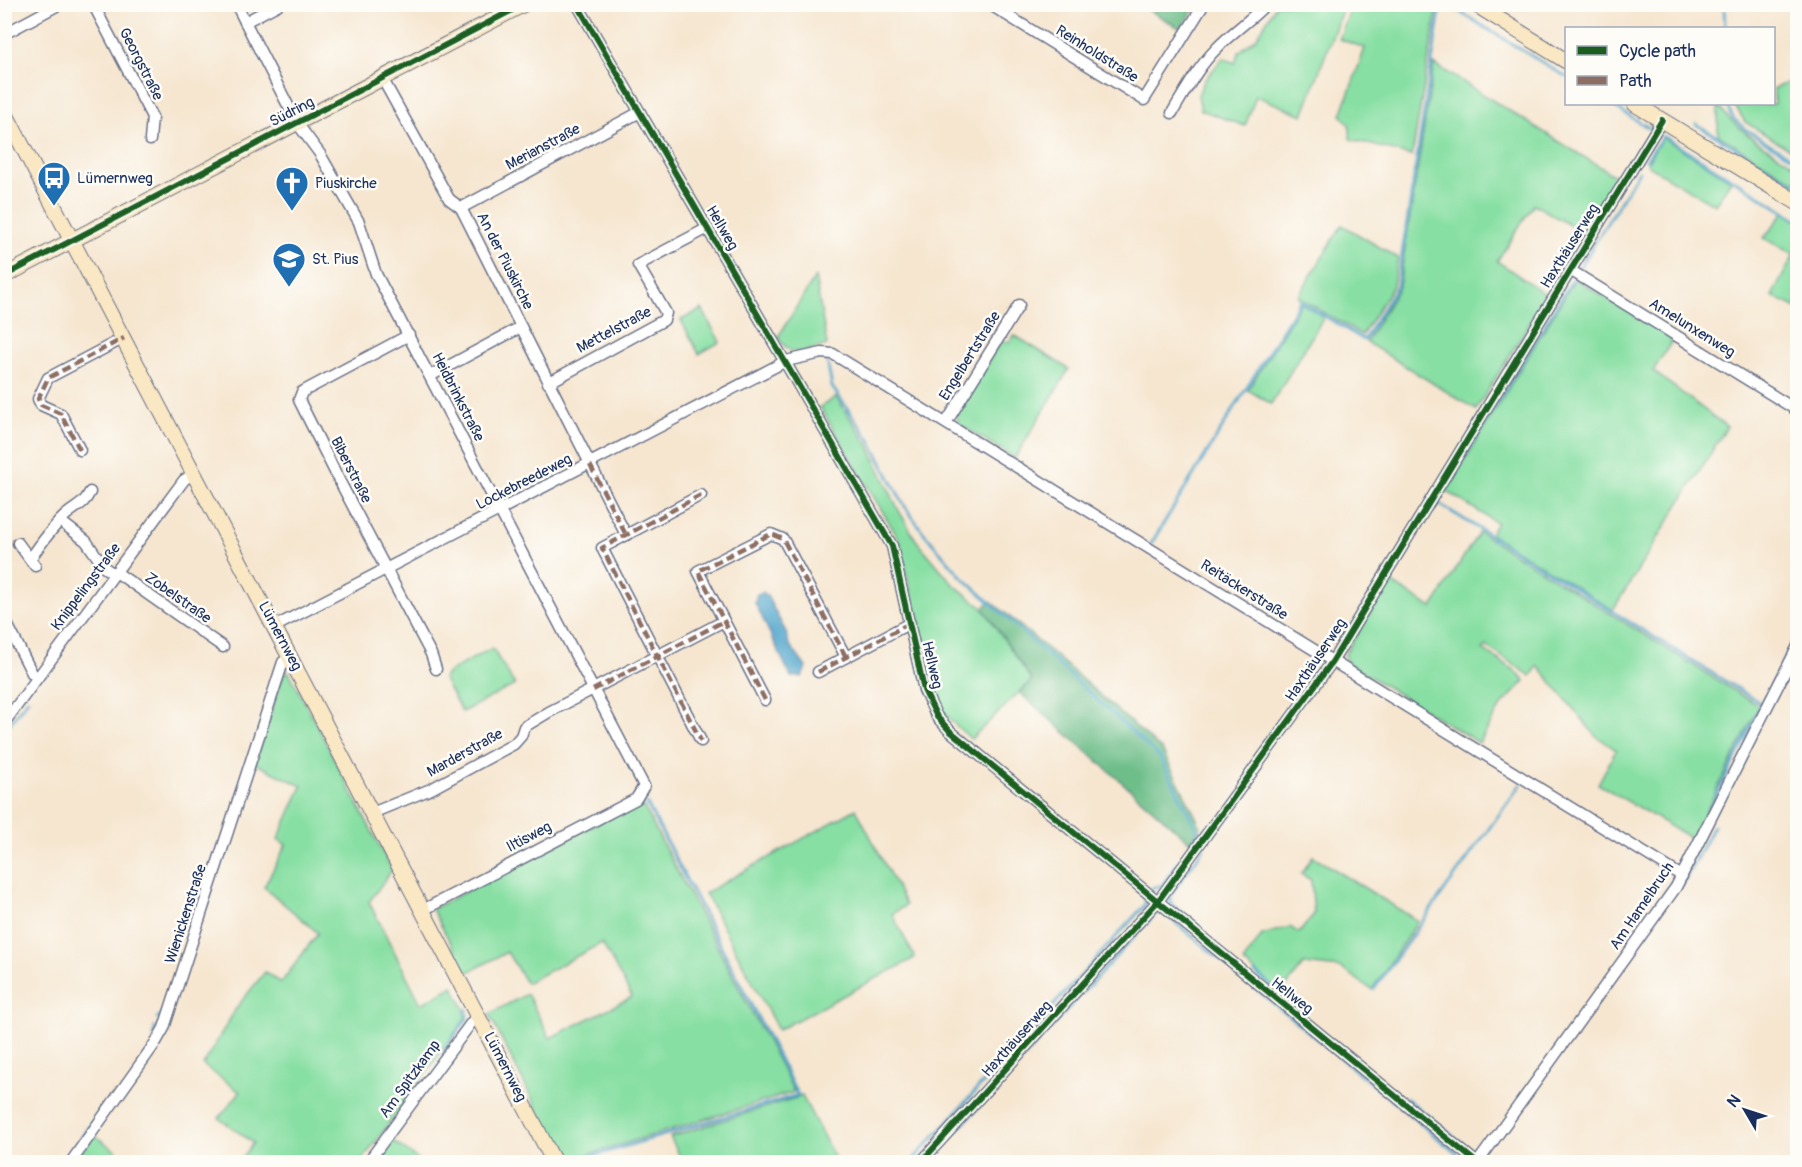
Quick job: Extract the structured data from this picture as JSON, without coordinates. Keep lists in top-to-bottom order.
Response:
{
  "streets": {
    "street": [
      "Reinholdstraße",
      "Georgstraße",
      "Südring",
      "Merianstraße",
      "Hellweg",
      "Haxthäuserweg",
      "An der Piuskirche",
      "Amelunxenweg",
      "Mettelstraße",
      "Engelbertstraße",
      "Heidbrinkstraße",
      "Biberstraße",
      "Lockebreedeweg",
      "Knippelingstraße",
      "Reitäckerstraße",
      "Zobelstraße",
      "Lümernweg",
      "Marderstraße",
      "Iltisweg",
      "Am Hamelbruch",
      "Wienickenstraße",
      "Am Spitzkamp"
    ]
  },
  "crossings": [
    ["Südring", "An der Piuskirche"],
    ["Südring", "Heidbrinkstraße"],
    ["Südring", "Lümernweg"],
    ["Merianstraße", "Hellweg"],
    ["Merianstraße", "An der Piuskirche"],
    ["Hellweg", "Haxthäuserweg"],
    ["Hellweg", "Mettelstraße"],
    ["Hellweg", "Lockebreedeweg"],
    ["Hellweg", "Reitäckerstraße"],
    ["Hellweg", "Am Hamelbruch"],
    ["Haxthäuserweg", "Amelunxenweg"],
    ["Haxthäuserweg", "Reitäckerstraße"],
    ["An der Piuskirche", "Mettelstraße"],
    ["An der Piuskirche", "Lockebreedeweg"],
    ["Engelbertstraße", "Reitäckerstraße"],
    ["Heidbrinkstraße", "Biberstraße"],
    ["Heidbrinkstraße", "Lockebreedeweg"],
    ["Heidbrinkstraße", "Marderstraße"],
    ["Heidbrinkstraße", "Iltisweg"],
    ["Biberstraße", "Lockebreedeweg"],
    ["Lockebreedeweg", "Reitäckerstraße"],
    ["Lockebreedeweg", "Lümernweg"],
    ["Knippelingstraße", "Zobelstraße"],
    ["Knippelingstraße", "Lümernweg"],
    ["Reitäckerstraße", "Am Hamelbruch"],
    ["Lümernweg", "Marderstraße"],
    ["Lümernweg", "Iltisweg"],
    ["Lümernweg", "Wienickenstraße"],
    ["Lümernweg", "Am Spitzkamp"]
  ],
  "places": {
    "bus stop": ["Lümernweg"],
    "church": ["Piuskirche"],
    "school or university": ["St. Pius"]
  },
  "legend": ["Cycle path", "Path"],
  "north": "top left"
}
